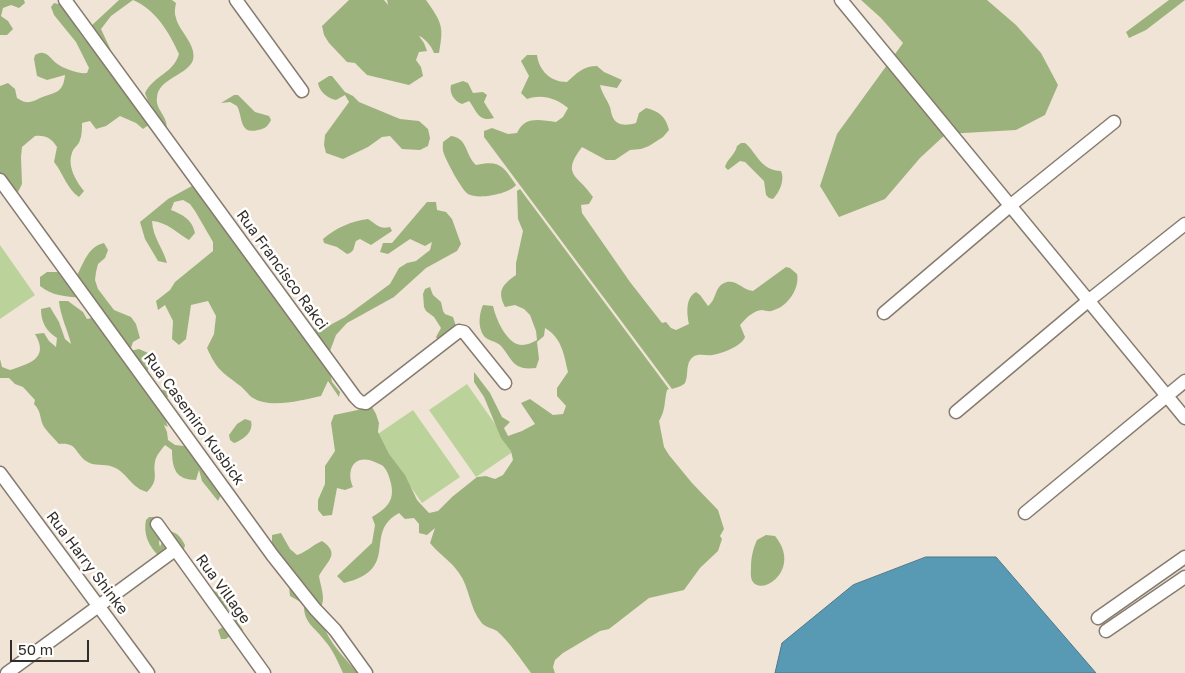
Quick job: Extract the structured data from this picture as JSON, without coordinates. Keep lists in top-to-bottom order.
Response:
{
  "streets": {
    "street": [
      "Rua Francisco Rakci",
      "Rua Casemiro Kusbick",
      "Rua Harry Shinke",
      "Rua Village"
    ]
  },
  "scale_bar": "50 m"
}
